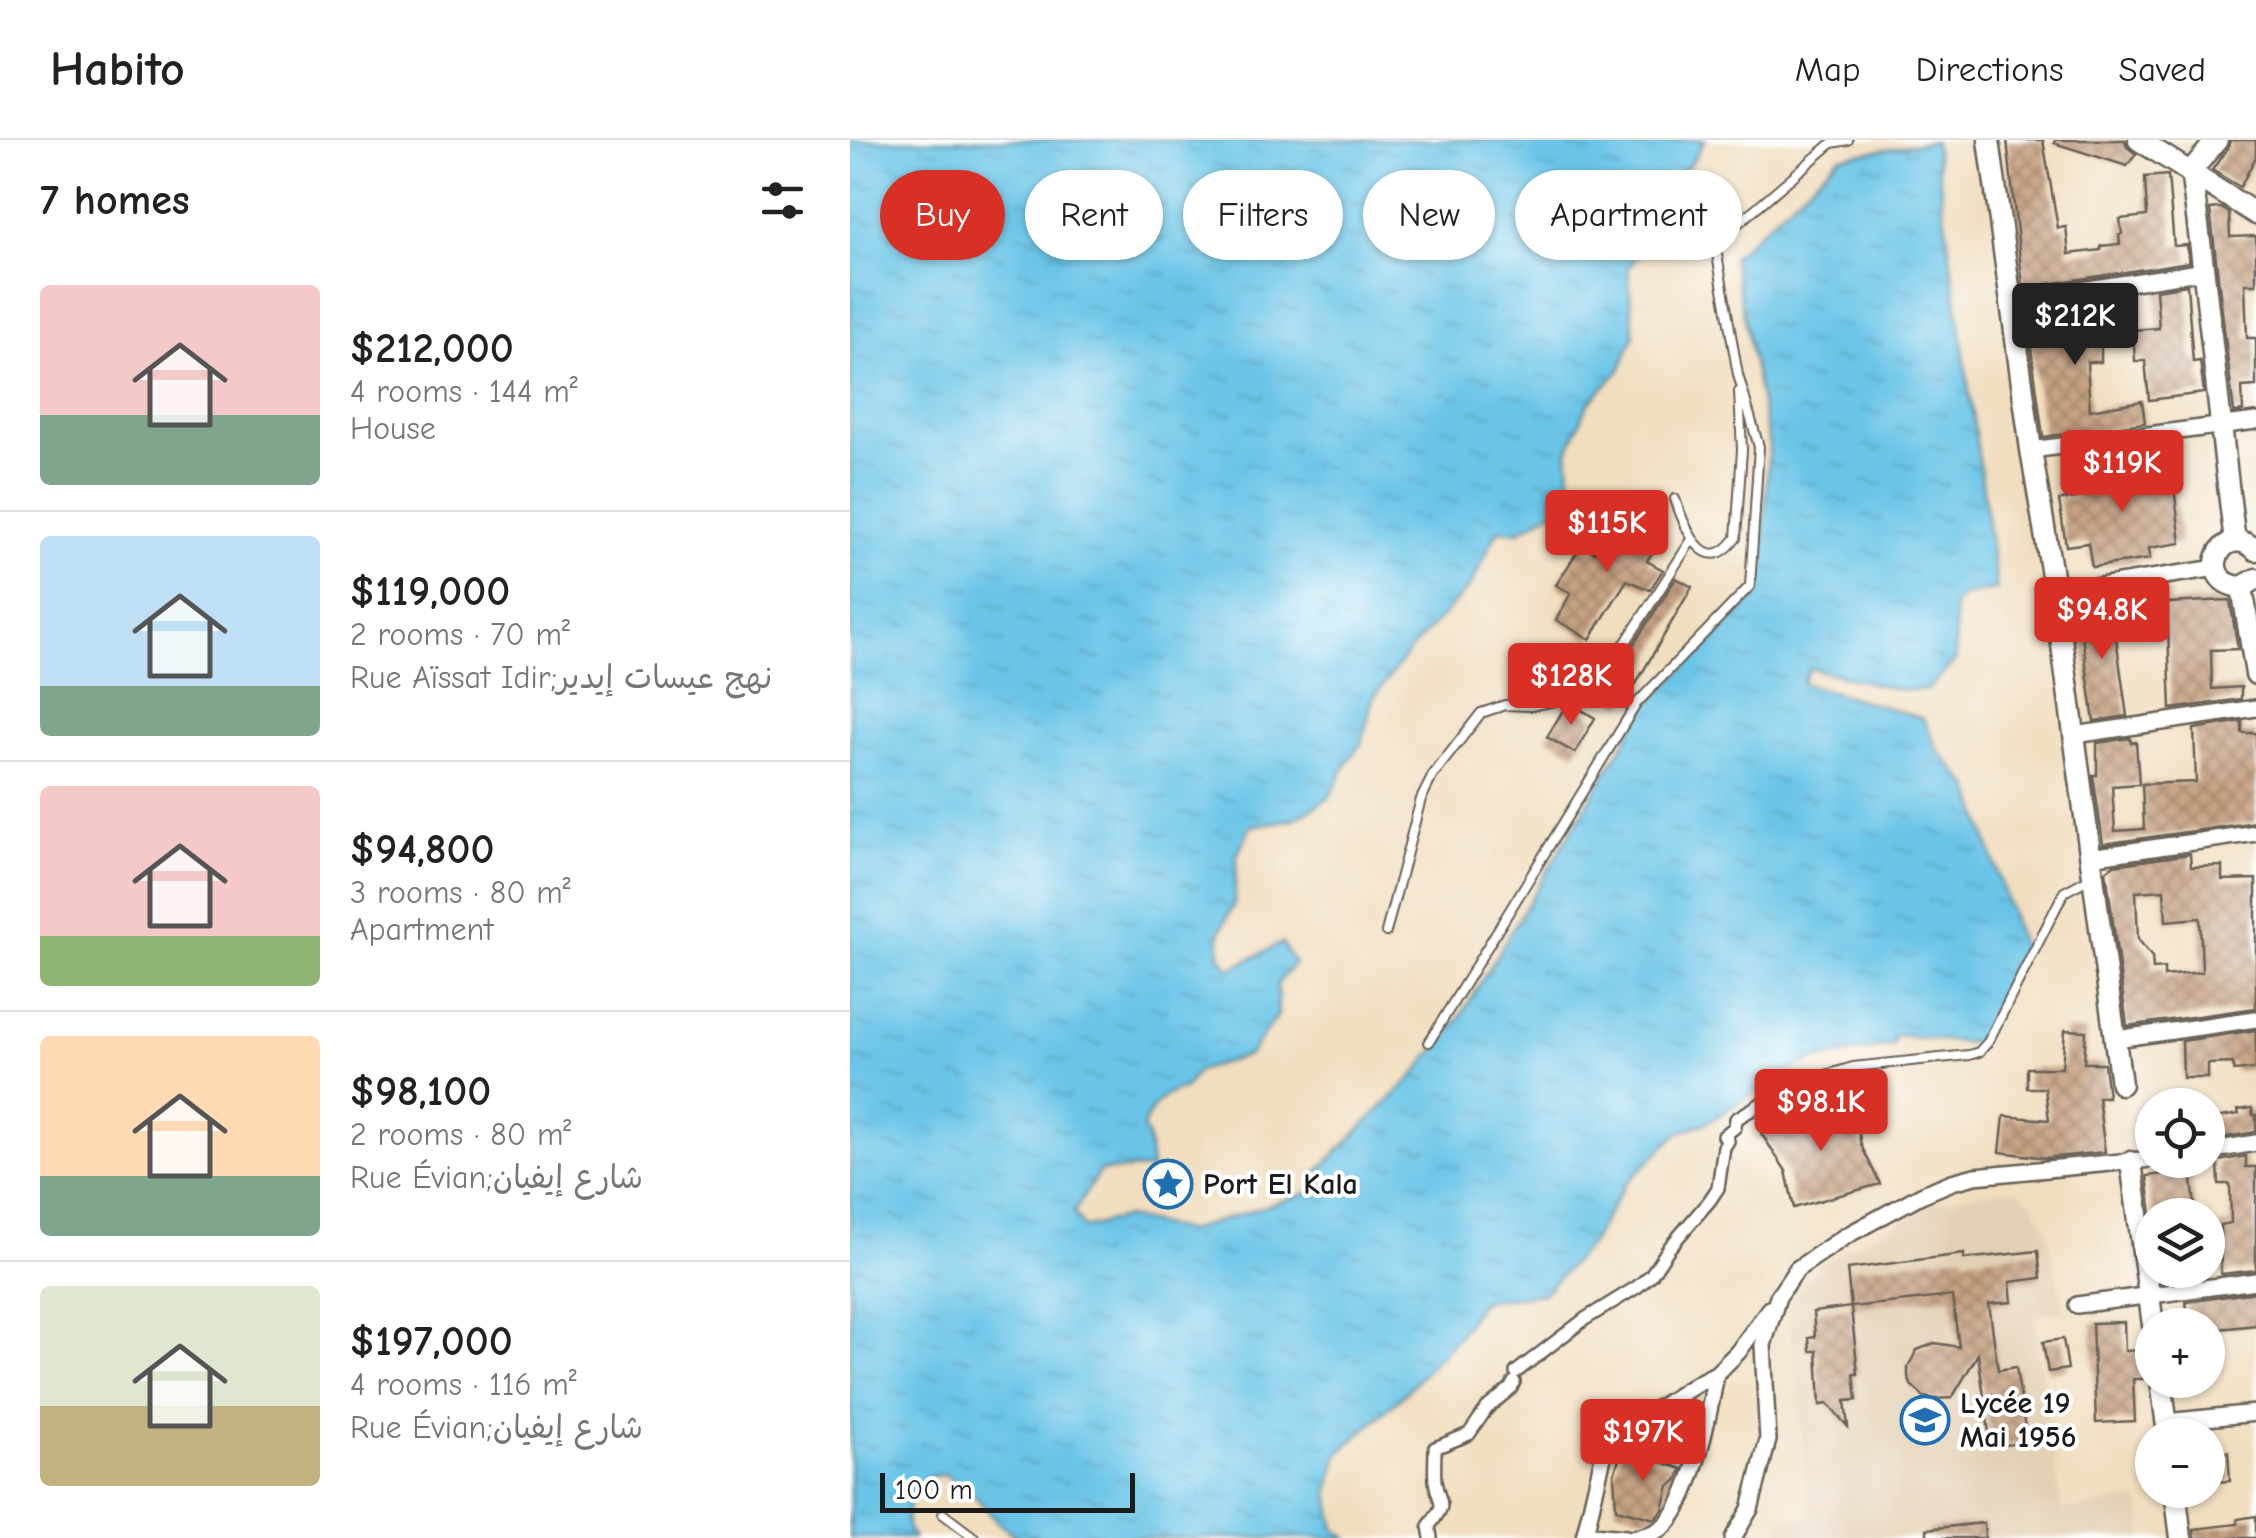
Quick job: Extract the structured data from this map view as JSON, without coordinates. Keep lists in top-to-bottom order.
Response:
{
  "places": {
    "place": ["Port El Kala"],
    "school or university": ["Lycée 19 Mai 1956"]
  },
  "scale_bar": "100 m",
  "page": {
    "header": "Habito",
    "nav": ["Map", "Directions", "Saved"],
    "heading": "7 homes",
    "chip": [
      "Buy",
      "Rent",
      "Filters",
      "New",
      "Apartment"
    ],
    "list": [
      {
        "name": "$212,000",
        "note": "4 rooms · 144 m² · House"
      },
      {
        "name": "$119,000",
        "note": "2 rooms · 70 m² · Rue Aïssat Idir;نهج عيسات إيدير"
      },
      {
        "name": "$94,800",
        "note": "3 rooms · 80 m² · Apartment"
      },
      {
        "name": "$98,100",
        "note": "2 rooms · 80 m² · Rue Évian;شارع إيفيان"
      },
      {
        "name": "$197,000",
        "note": "4 rooms · 116 m² · Rue Évian;شارع إيفيان"
      }
    ],
    "price": [
      "$212K",
      "$119K",
      "$115K",
      "$94.8K",
      "$128K",
      "$98.1K",
      "$197K"
    ],
    "map_buttons": ["+", "−"],
    "scale": "100 m"
  }
}
